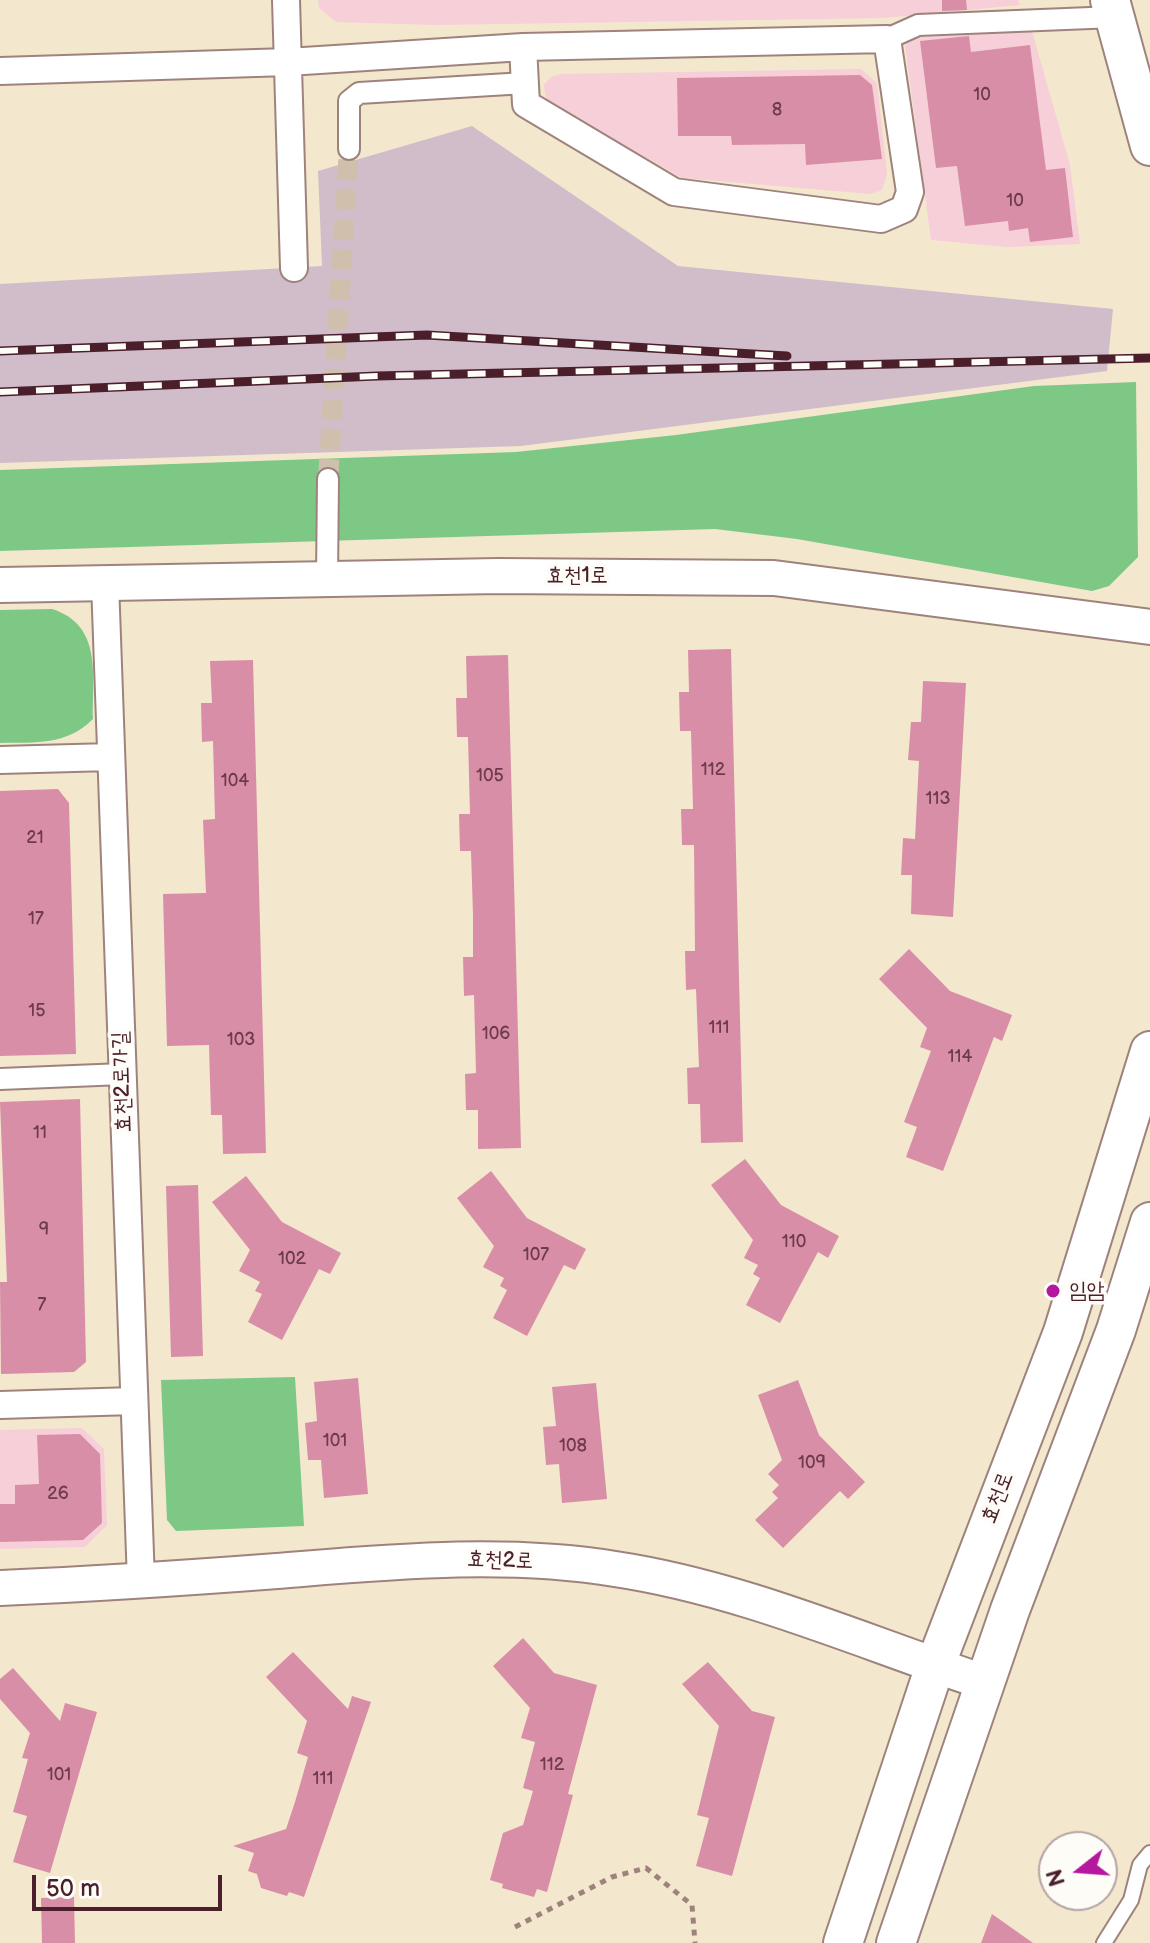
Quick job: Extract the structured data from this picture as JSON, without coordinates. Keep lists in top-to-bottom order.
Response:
{
  "streets": {
    "main road": ["효천로"],
    "street": ["효천1로", "효천2로가길", "효천2로"]
  },
  "crossings": [
    ["효천1로", "효천2로가길"],
    ["효천2로가길", "효천2로"],
    ["효천로", "효천2로"]
  ],
  "places": ["임암"],
  "house_numbers": [
    "10",
    "8",
    "10",
    "112",
    "105",
    "104",
    "113",
    "21",
    "17",
    "15",
    "111",
    "106",
    "103",
    "114",
    "11",
    "9",
    "110",
    "107",
    "102",
    "7",
    "101",
    "108",
    "109",
    "26",
    "112",
    "101",
    "111"
  ],
  "scale_bar": "50 m",
  "north": "left"
}
